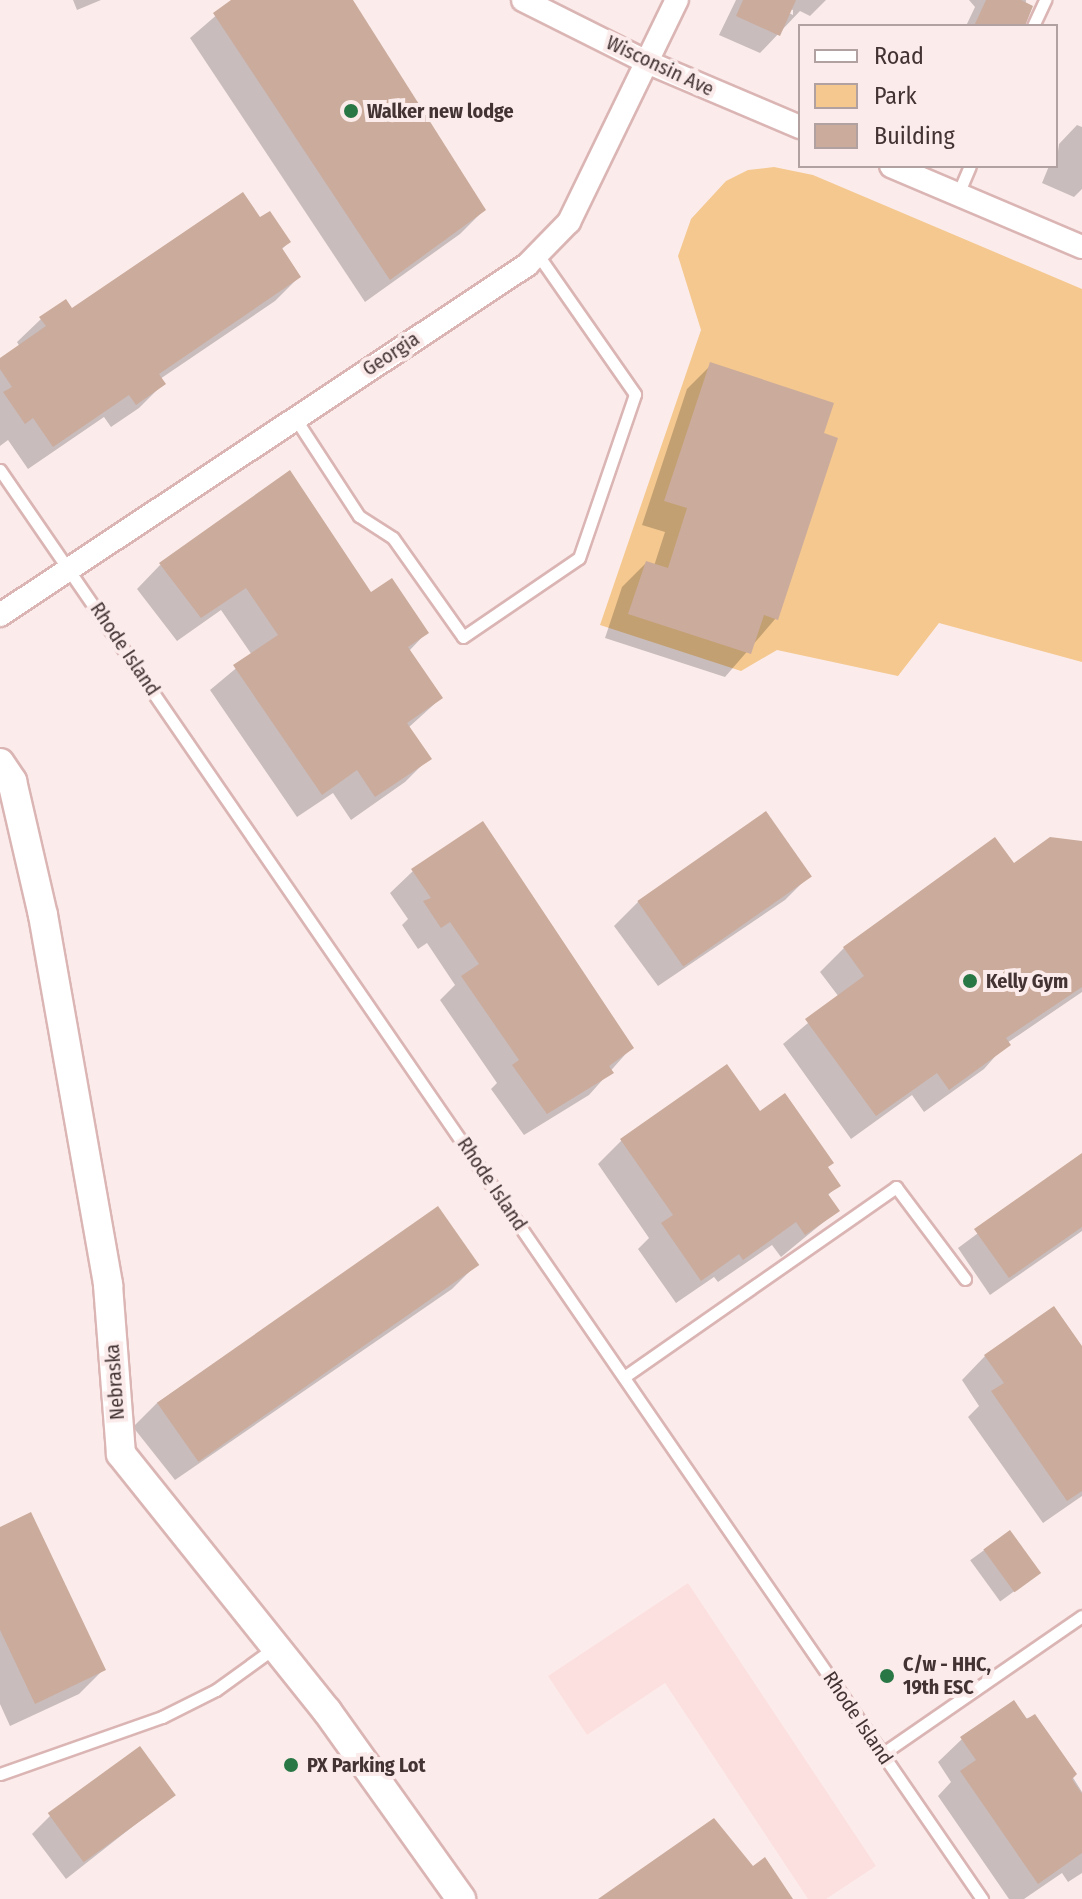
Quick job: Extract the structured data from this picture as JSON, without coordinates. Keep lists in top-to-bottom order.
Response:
{
  "streets": {
    "street": ["Wisconsin Ave", "Georgia", "Nebraska"],
    "lane": ["Rhode Island"]
  },
  "crossings": [
    ["Wisconsin Ave", "Georgia"],
    ["Georgia", "Rhode Island"]
  ],
  "places": [
    "Walker new lodge",
    "Kelly Gym",
    "C/w - HHC, 19th ESC",
    "PX Parking Lot"
  ],
  "legend": ["Road", "Park", "Building"]
}
